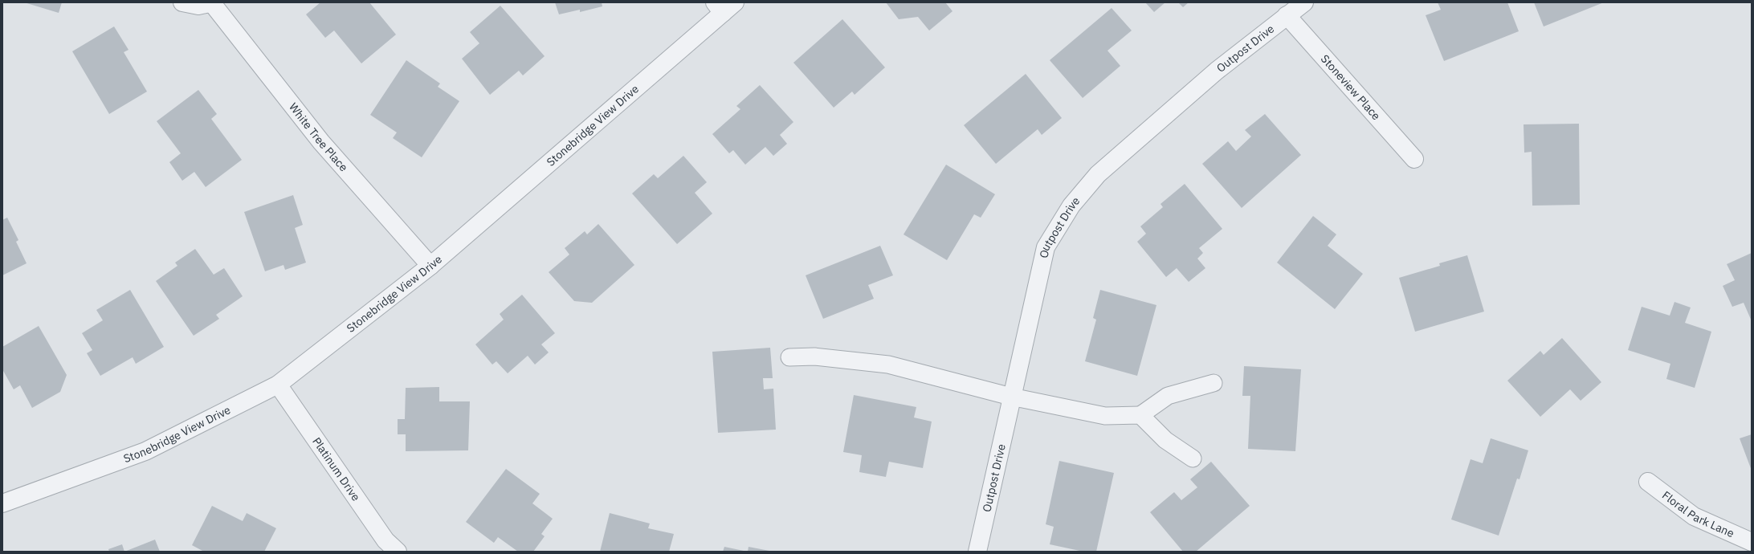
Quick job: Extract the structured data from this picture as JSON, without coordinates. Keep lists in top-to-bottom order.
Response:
{
  "streets": {
    "street": [
      "Outpost Drive",
      "Stoneview Place",
      "Stonebridge View Drive",
      "White Tree Place",
      "Platinum Drive",
      "Floral Park Lane"
    ]
  },
  "crossings": [
    ["Outpost Drive", "Stoneview Place"],
    ["Stonebridge View Drive", "White Tree Place"],
    ["Stonebridge View Drive", "Platinum Drive"]
  ]
}
